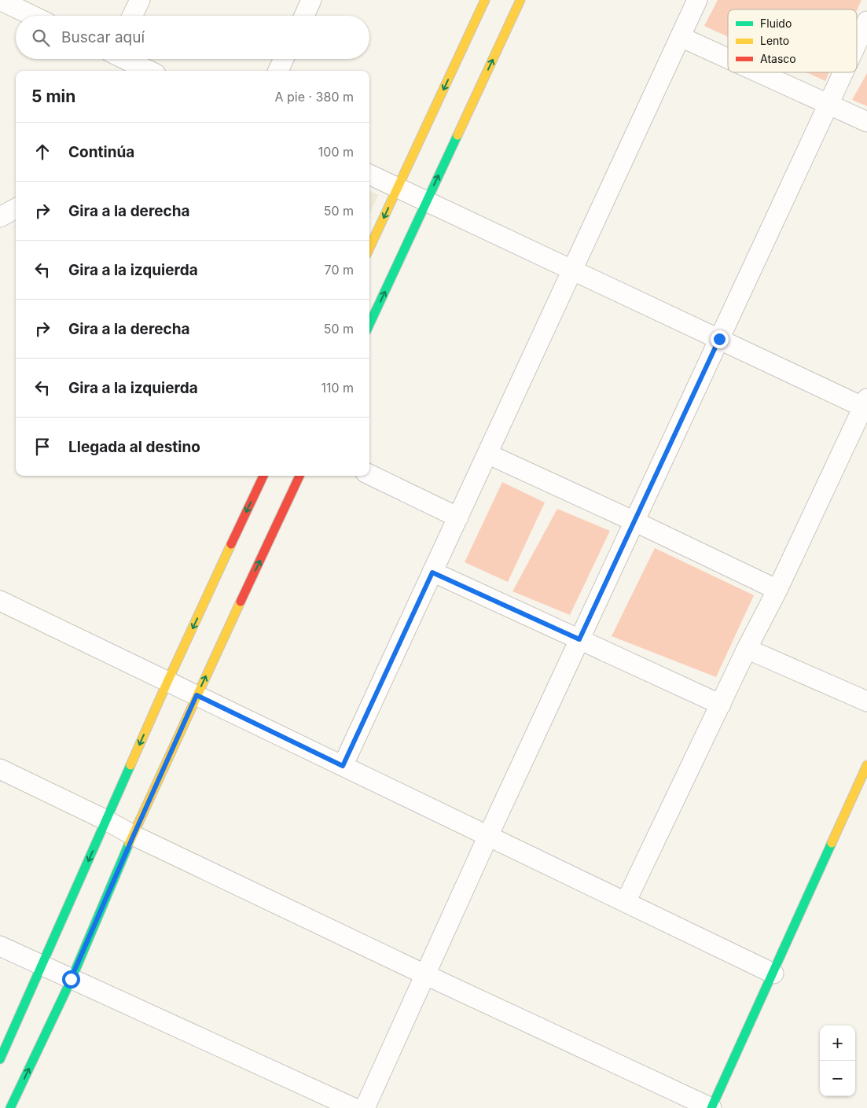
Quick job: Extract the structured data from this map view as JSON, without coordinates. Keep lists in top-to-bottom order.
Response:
{
  "legend": ["Fluido", "Lento", "Atasco"],
  "page": {
    "search": "Buscar aquí",
    "heading": ["5 min", "A pie · 380 m"],
    "list": [
      ["Continúa", "100 m"],
      ["Gira a la derecha", "50 m"],
      ["Gira a la izquierda", "70 m"],
      ["Gira a la derecha", "50 m"],
      ["Gira a la izquierda", "110 m"],
      "Llegada al destino"
    ],
    "map_buttons": ["+", "−"]
  }
}
